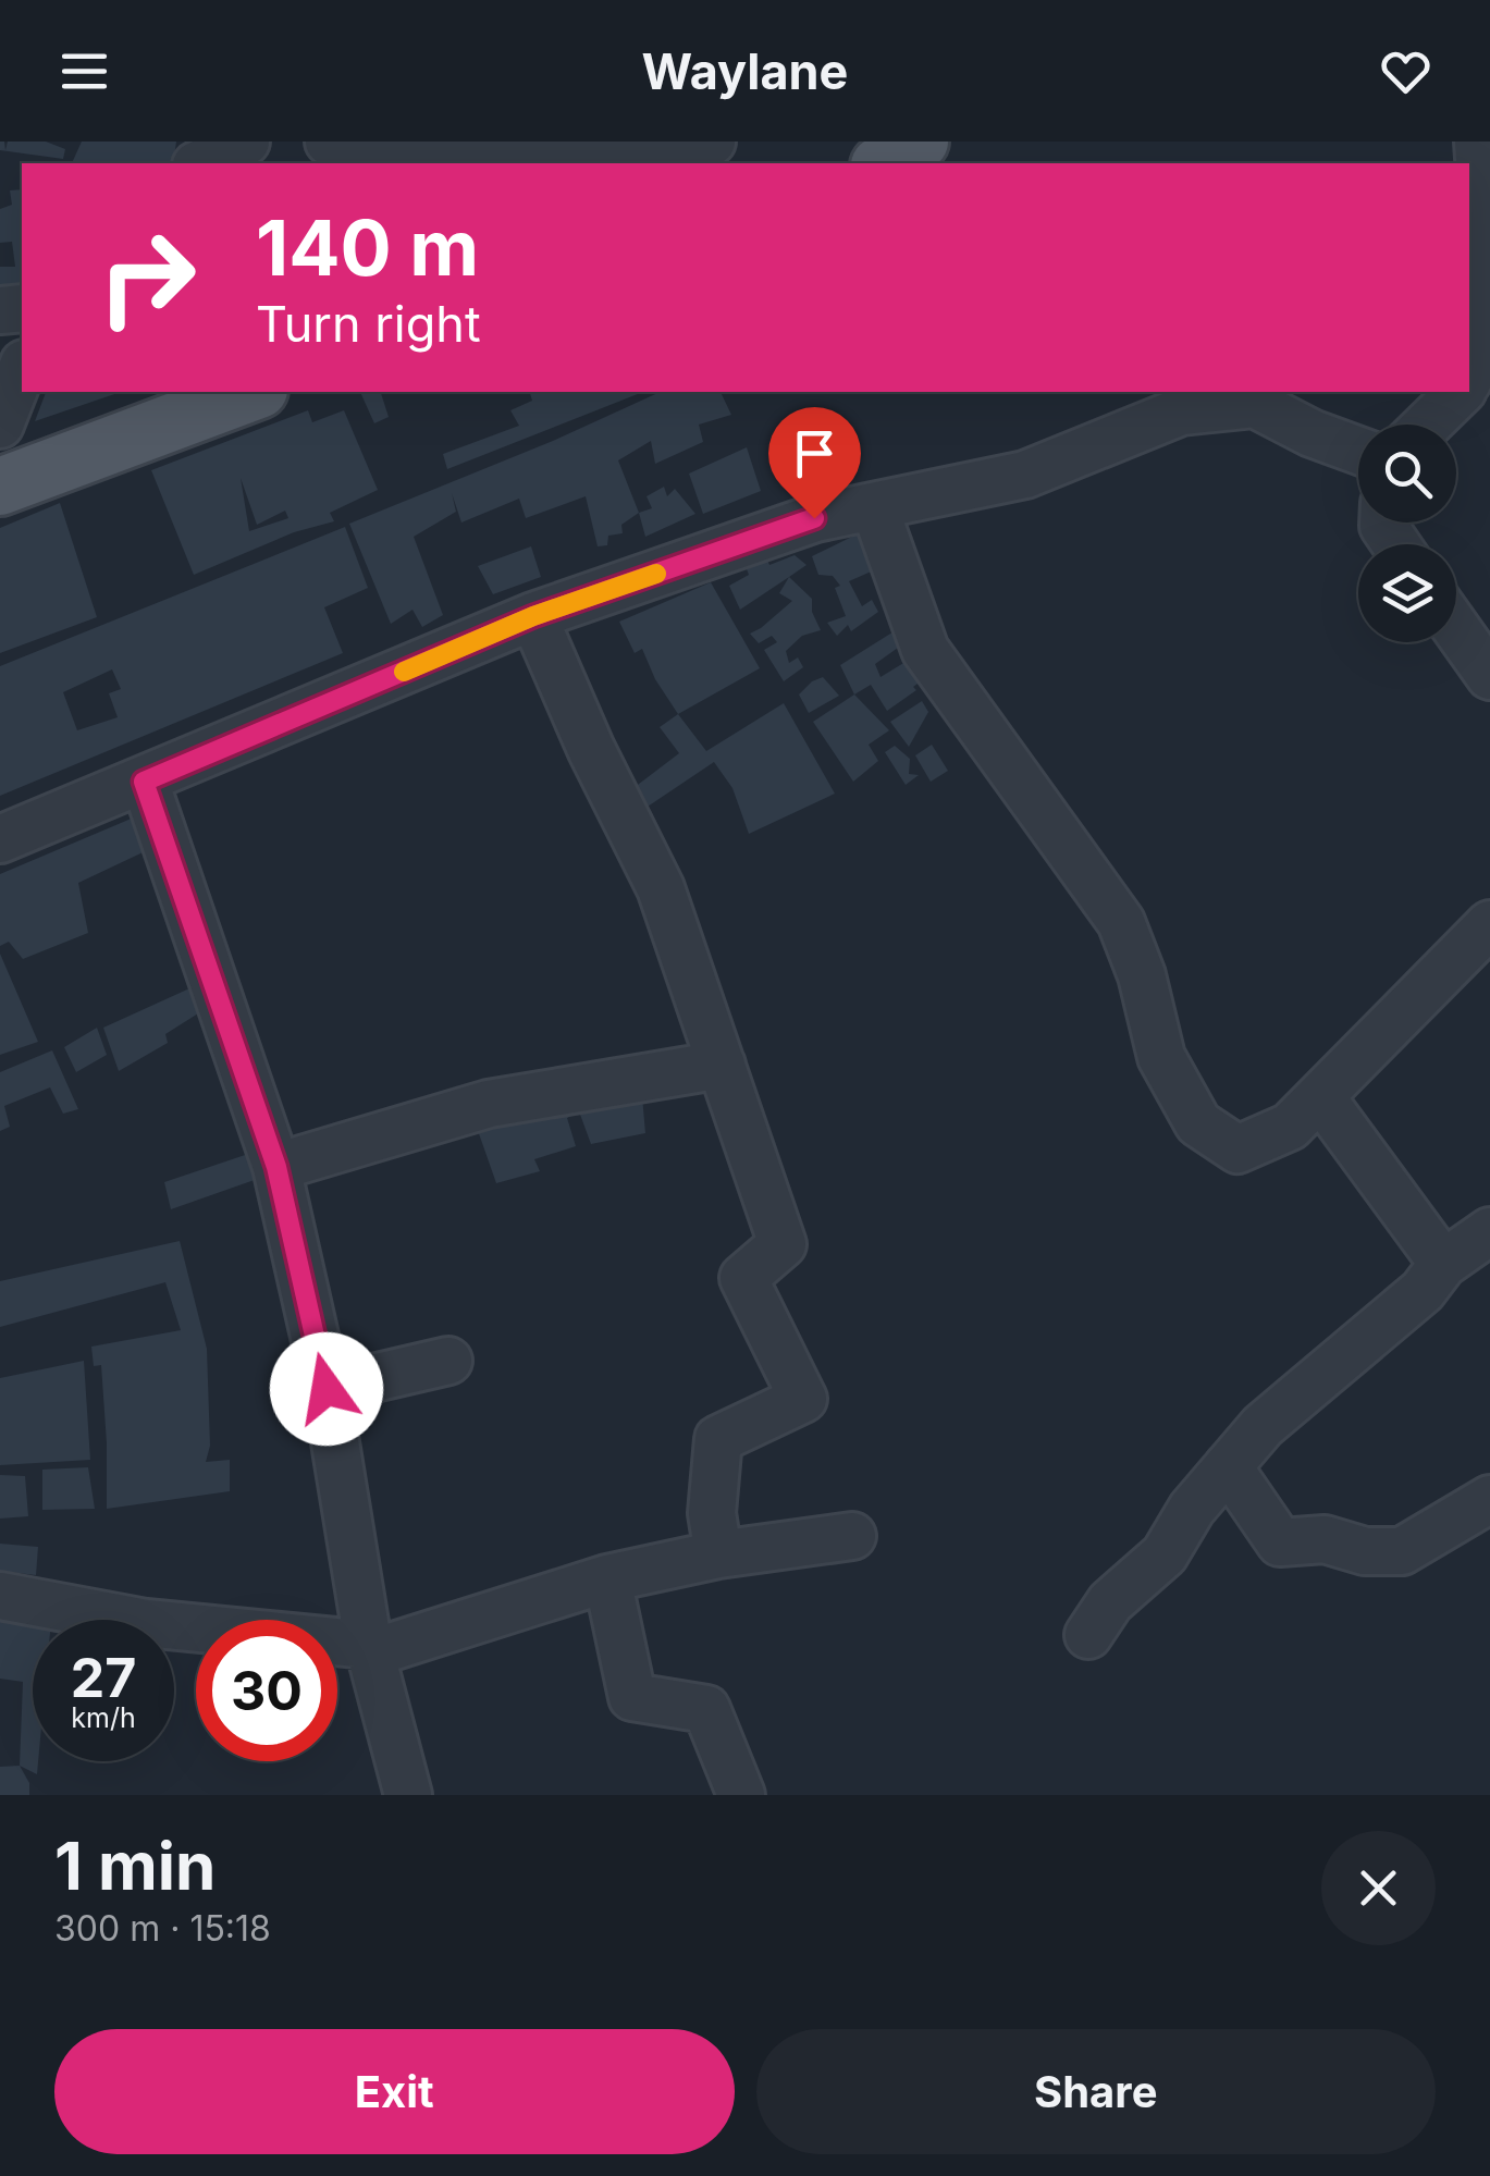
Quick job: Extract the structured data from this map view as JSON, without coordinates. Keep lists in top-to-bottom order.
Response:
{
  "page": {
    "header": "Waylane",
    "turn": ["140 m", "Turn right"],
    "speed": "27 km/h",
    "limit": "30",
    "heading": ["1 min", "300 m · 15:18"],
    "buttons": ["Exit", "Share"]
  }
}
